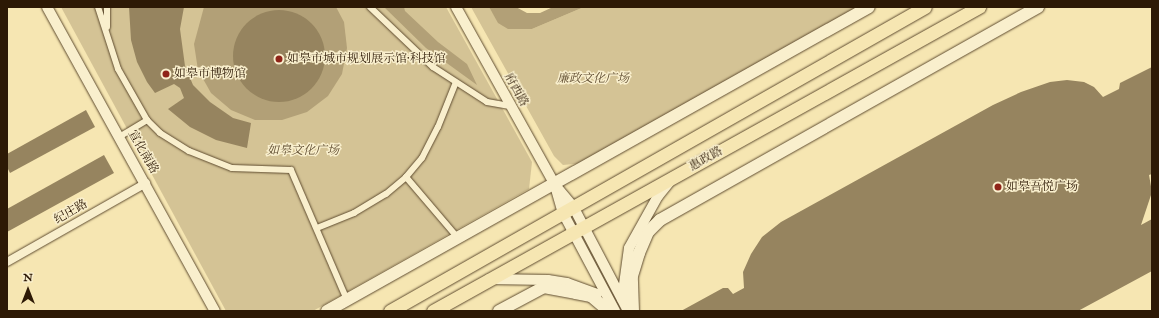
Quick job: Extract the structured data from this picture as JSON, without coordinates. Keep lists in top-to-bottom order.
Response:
{
  "streets": {
    "main road": ["惠政路"],
    "street": ["府西路", "宣化南路", "纪庄路"]
  },
  "crossings": [
    ["府西路", "惠政路"],
    ["宣化南路", "纪庄路"]
  ],
  "parks": ["廉政文化广场", "如皋文化广场"],
  "places": ["如皋市城市规划展示馆·科技馆", "如皋市博物馆", "如皋吾悦广场"],
  "north": "top"
}
